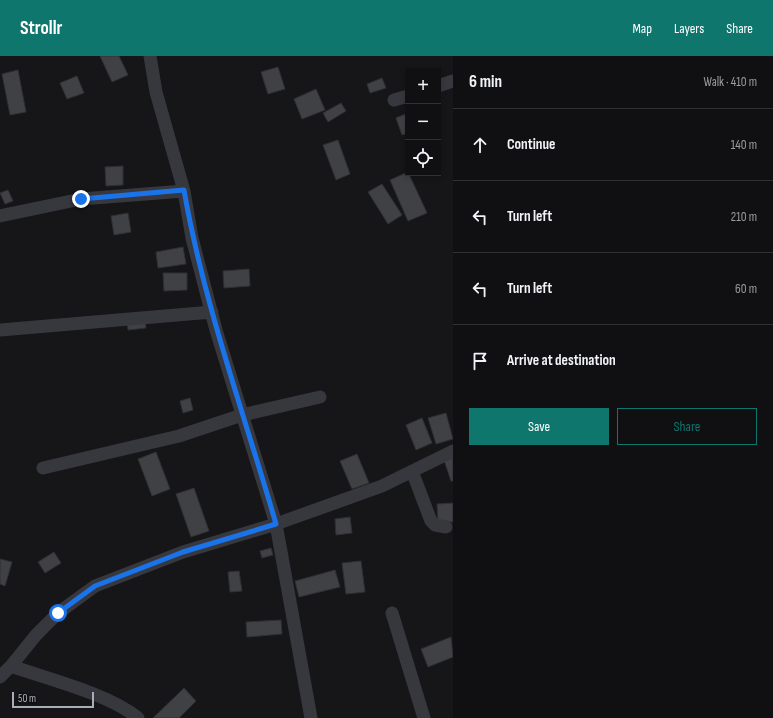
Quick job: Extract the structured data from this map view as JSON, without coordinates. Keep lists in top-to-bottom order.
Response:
{
  "scale_bar": "50 m",
  "page": {
    "header": "Strollr",
    "nav": ["Map", "Layers", "Share"],
    "heading": ["6 min", "Walk · 410 m"],
    "map_buttons": ["+", "−"],
    "list": [
      ["Continue", "140 m"],
      ["Turn left", "210 m"],
      ["Turn left", "60 m"],
      "Arrive at destination"
    ],
    "buttons": ["Save", "Share"],
    "scale": "50 m"
  }
}
